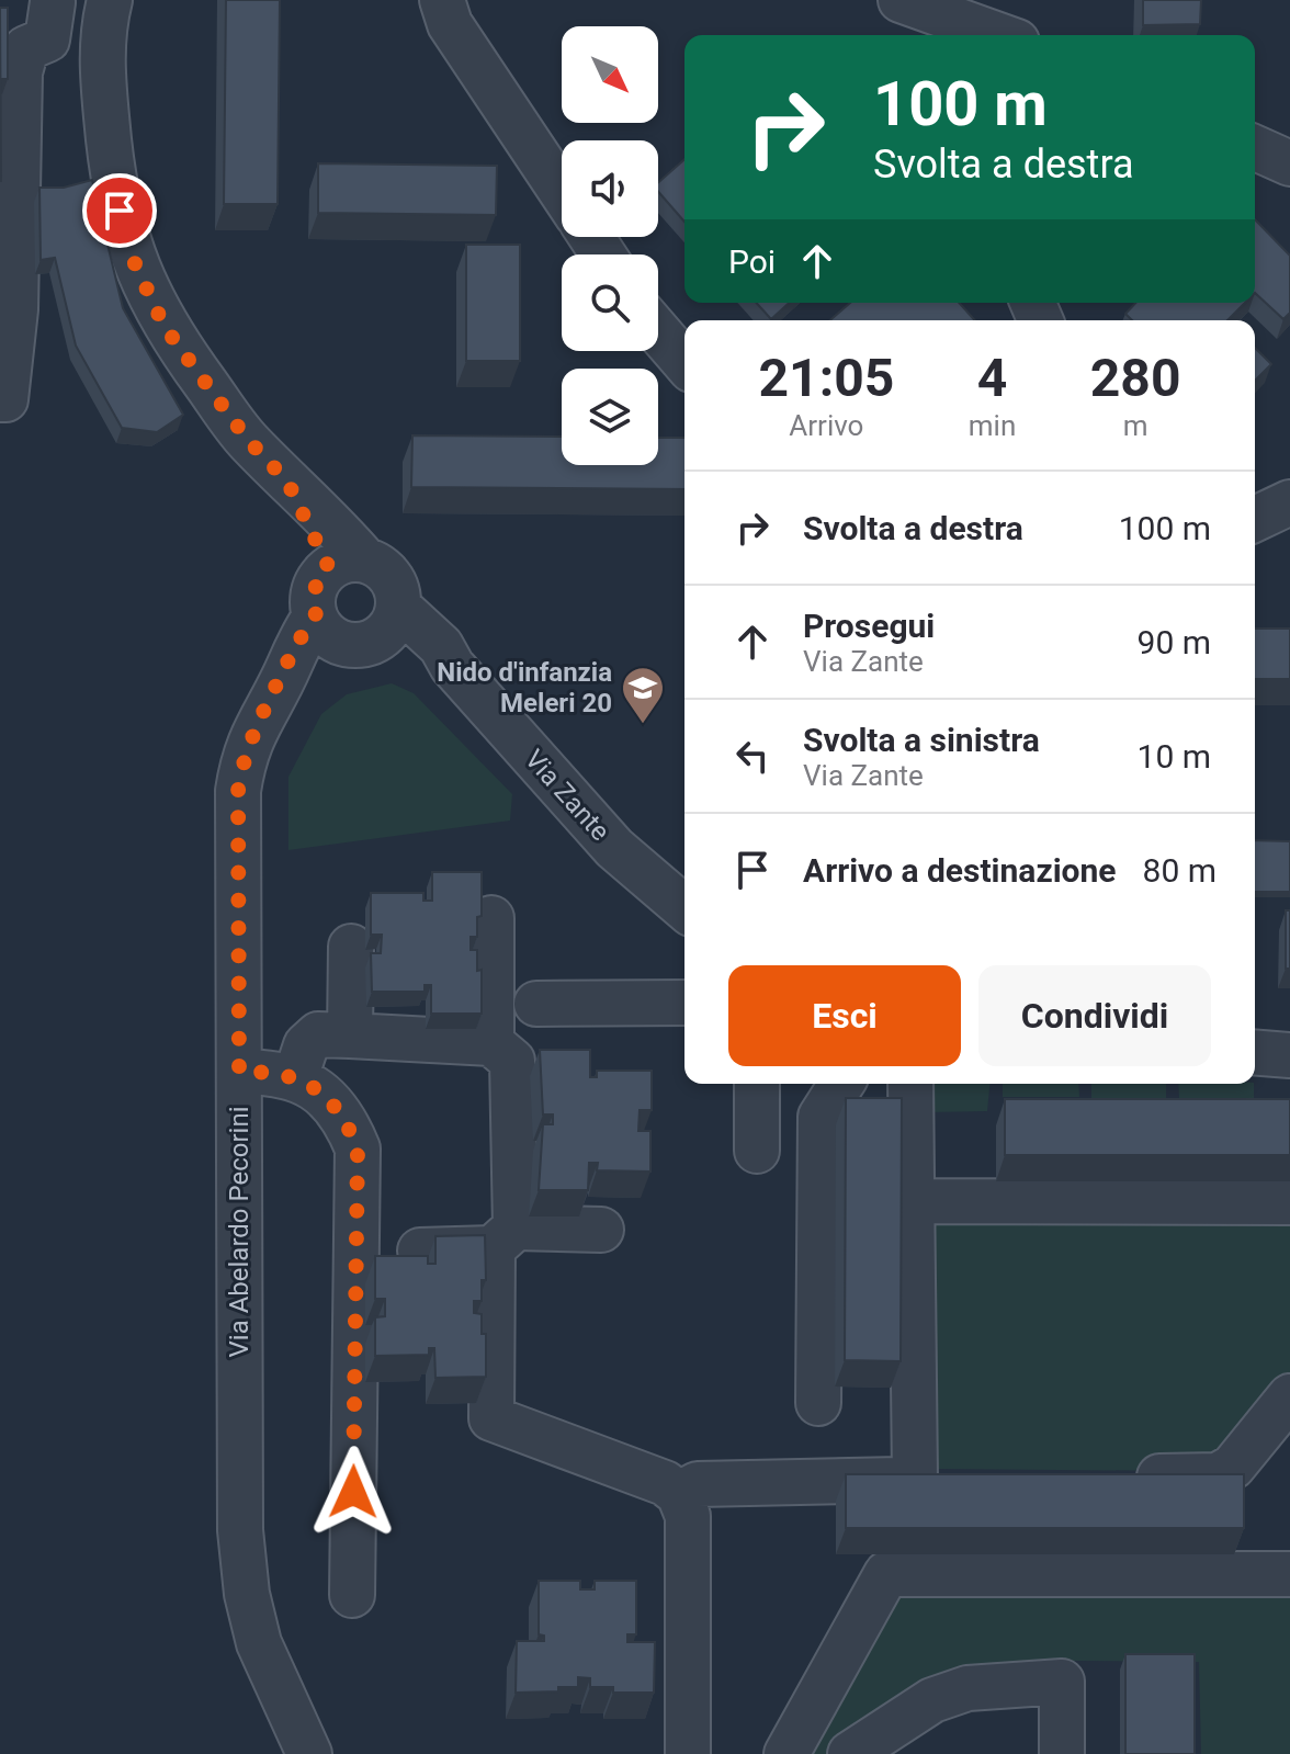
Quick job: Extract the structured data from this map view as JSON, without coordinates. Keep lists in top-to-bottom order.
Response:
{
  "streets": {
    "street": ["Via Zante", "Via Abelardo Pecorini"]
  },
  "crossings": [
    ["Via Zante", "Via Abelardo Pecorini"]
  ],
  "places": {
    "school or university": ["Nido d'infanzia Meleri 20"]
  },
  "north": "bottom right",
  "page": {
    "turn": ["100 m", "Svolta a destra"],
    "then": "Poi",
    "eta": [
      "21:05",
      "Arrivo",
      "4",
      "min",
      "280",
      "m"
    ],
    "list": [
      {
        "name": "Svolta a destra",
        "value": "100 m"
      },
      {
        "name": "Prosegui",
        "note": "Via Zante",
        "value": "90 m"
      },
      {
        "name": "Svolta a sinistra",
        "note": "Via Zante",
        "value": "10 m"
      },
      {
        "name": "Arrivo a destinazione",
        "value": "80 m"
      }
    ],
    "buttons": ["Esci", "Condividi"]
  }
}
